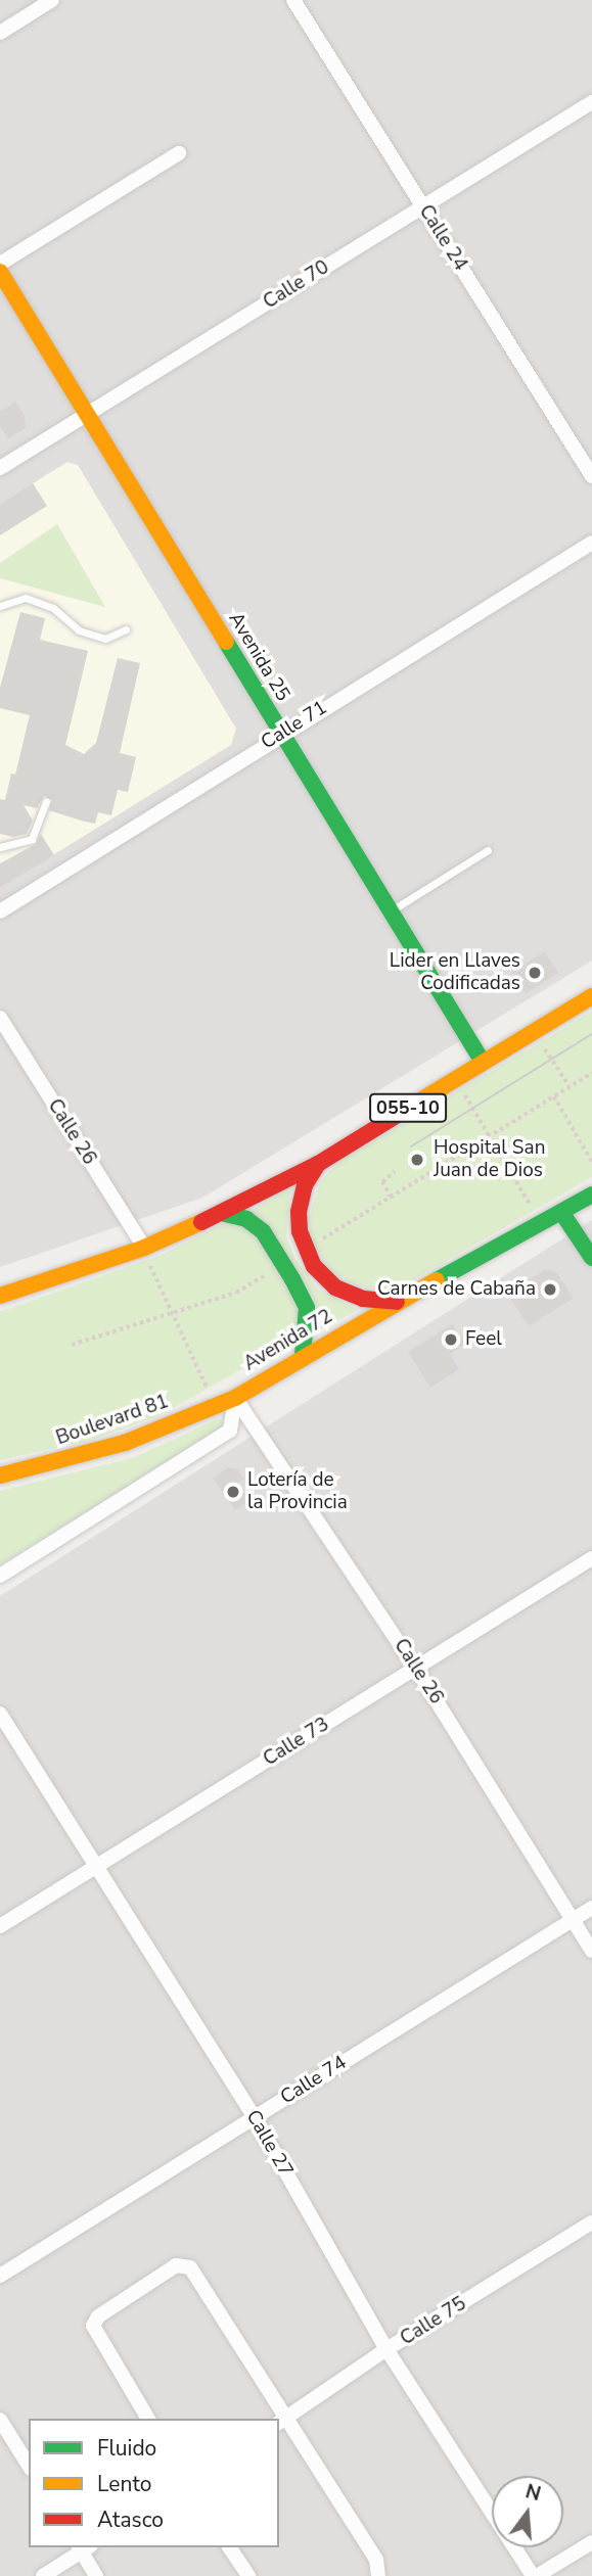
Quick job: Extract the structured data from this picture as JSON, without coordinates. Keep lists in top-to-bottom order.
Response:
{
  "streets": {
    "main road": [
      "Avenida 25",
      "055-10",
      "Avenida 72",
      "Boulevard 81"
    ],
    "street": [
      "Calle 24",
      "Calle 70",
      "Calle 71",
      "Calle 26",
      "Calle 73",
      "Calle 74",
      "Calle 27",
      "Calle 75"
    ]
  },
  "crossings": [
    ["Calle 24", "Calle 70"],
    ["Calle 70", "Avenida 25"],
    ["Avenida 25", "Calle 71"],
    ["Avenida 25", "055-10"],
    ["055-10", "Calle 26"],
    ["Calle 26", "Avenida 72"],
    ["Calle 26", "Boulevard 81"],
    ["Calle 26", "Calle 73"],
    ["Calle 26", "Calle 74"],
    ["Avenida 72", "Boulevard 81"],
    ["Calle 73", "Calle 27"],
    ["Calle 74", "Calle 27"],
    ["Calle 27", "Calle 75"]
  ],
  "places": [
    "Lider en Llaves Codificadas",
    "Hospital San Juan de Dios",
    "Carnes de Cabaña",
    "Feel",
    "Lotería de la Provincia"
  ],
  "legend": ["Fluido", "Lento", "Atasco"],
  "north": "top"
}
